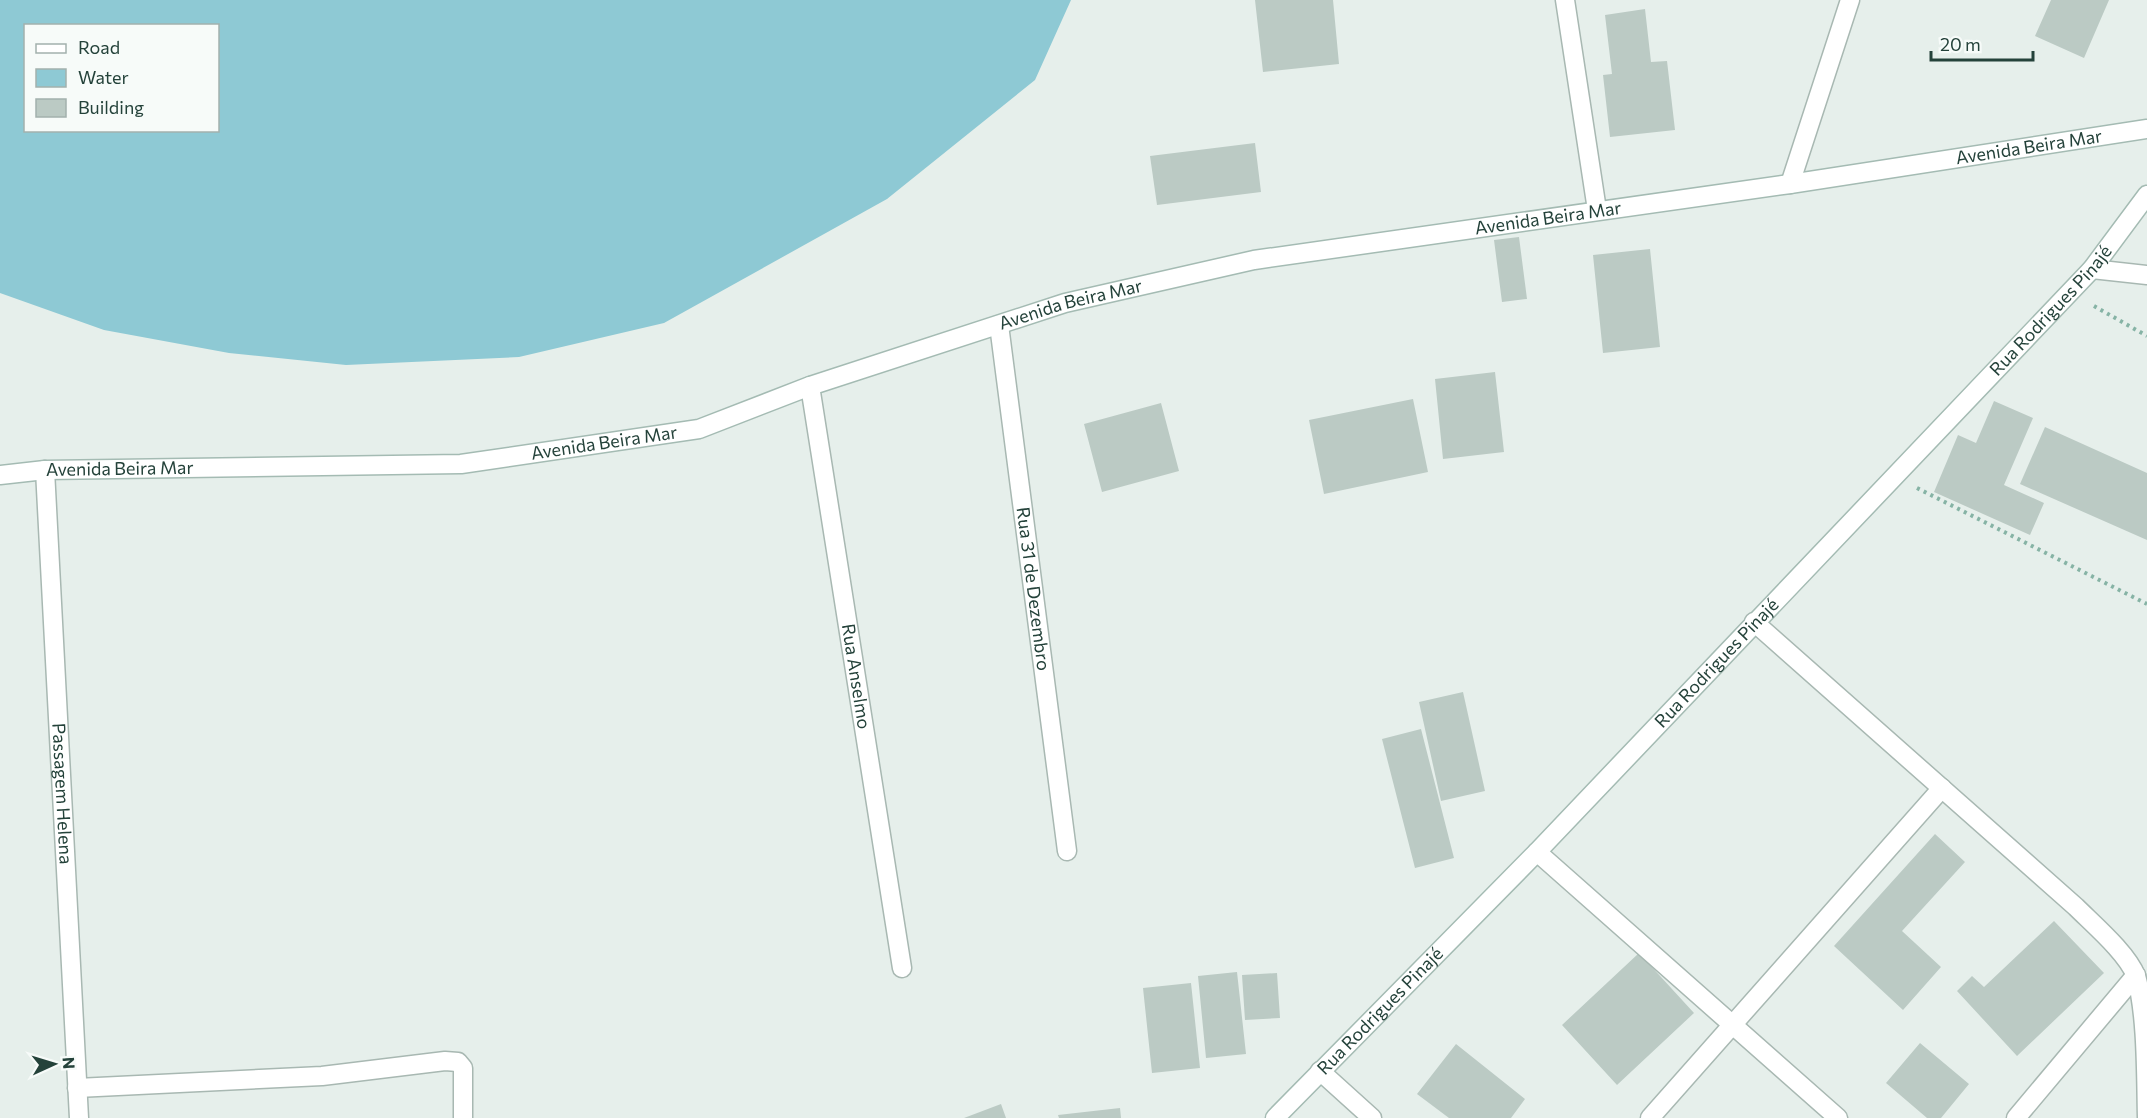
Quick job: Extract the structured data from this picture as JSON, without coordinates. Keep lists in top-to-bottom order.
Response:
{
  "streets": {
    "street": [
      "Avenida Beira Mar",
      "Rua Rodrigues Pinajé",
      "Rua 31 de Dezembro",
      "Rua Anselmo",
      "Passagem Helena"
    ]
  },
  "crossings": [
    ["Avenida Beira Mar", "Rua 31 de Dezembro"],
    ["Avenida Beira Mar", "Rua Anselmo"],
    ["Avenida Beira Mar", "Passagem Helena"]
  ],
  "legend": ["Road", "Water", "Building"],
  "scale_bar": "20 m",
  "north": "right"
}
